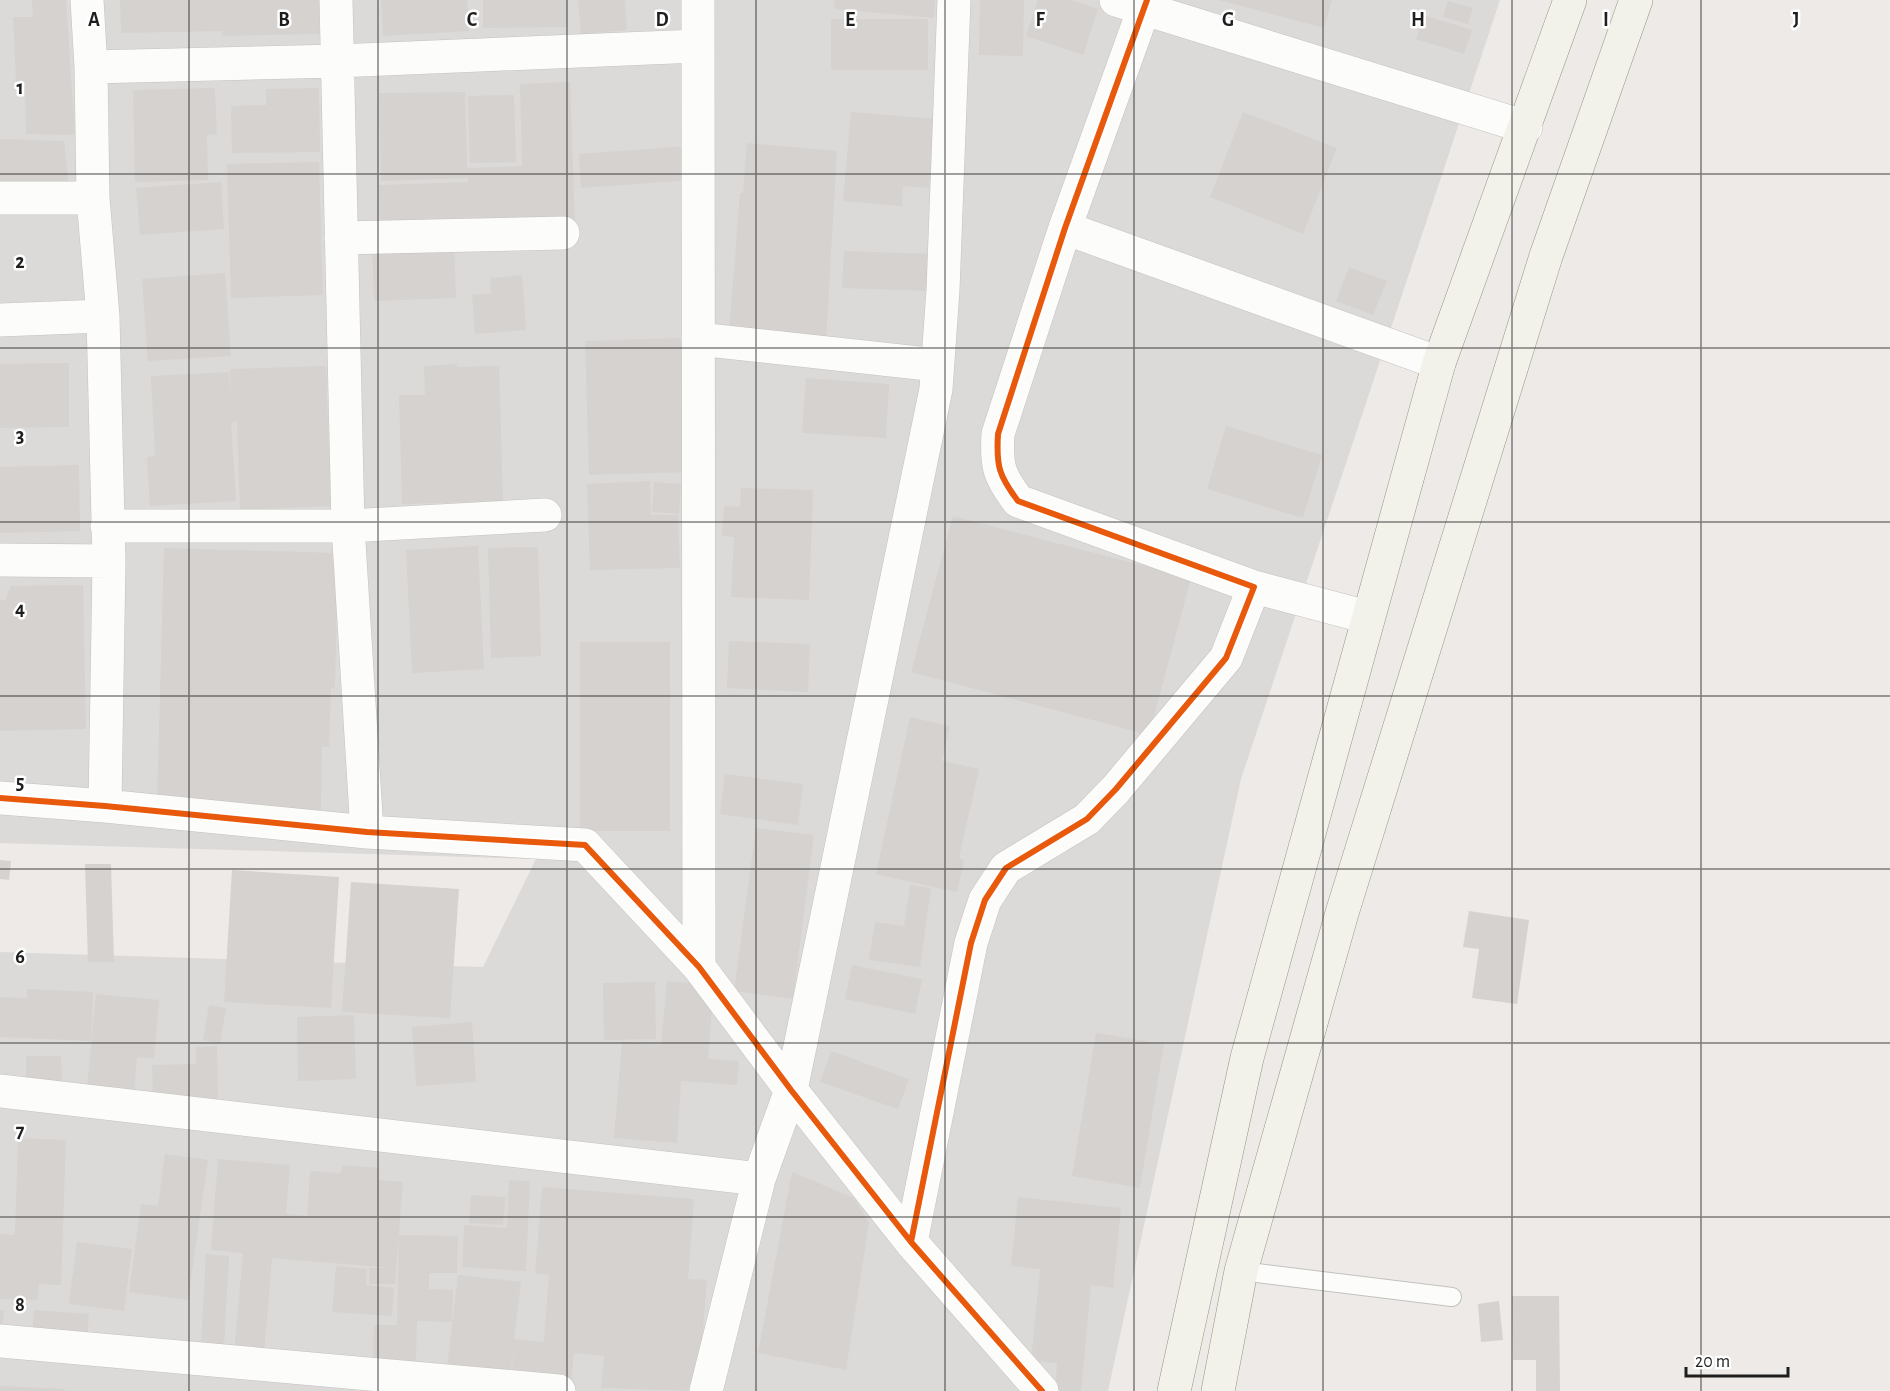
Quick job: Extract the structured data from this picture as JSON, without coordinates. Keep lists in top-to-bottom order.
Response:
{
  "scale_bar": "20 m",
  "grid": {
    "columns": [
      "A",
      "B",
      "C",
      "D",
      "E",
      "F",
      "G",
      "H",
      "I",
      "J"
    ],
    "rows": [
      "1",
      "2",
      "3",
      "4",
      "5",
      "6",
      "7",
      "8"
    ]
  }
}
